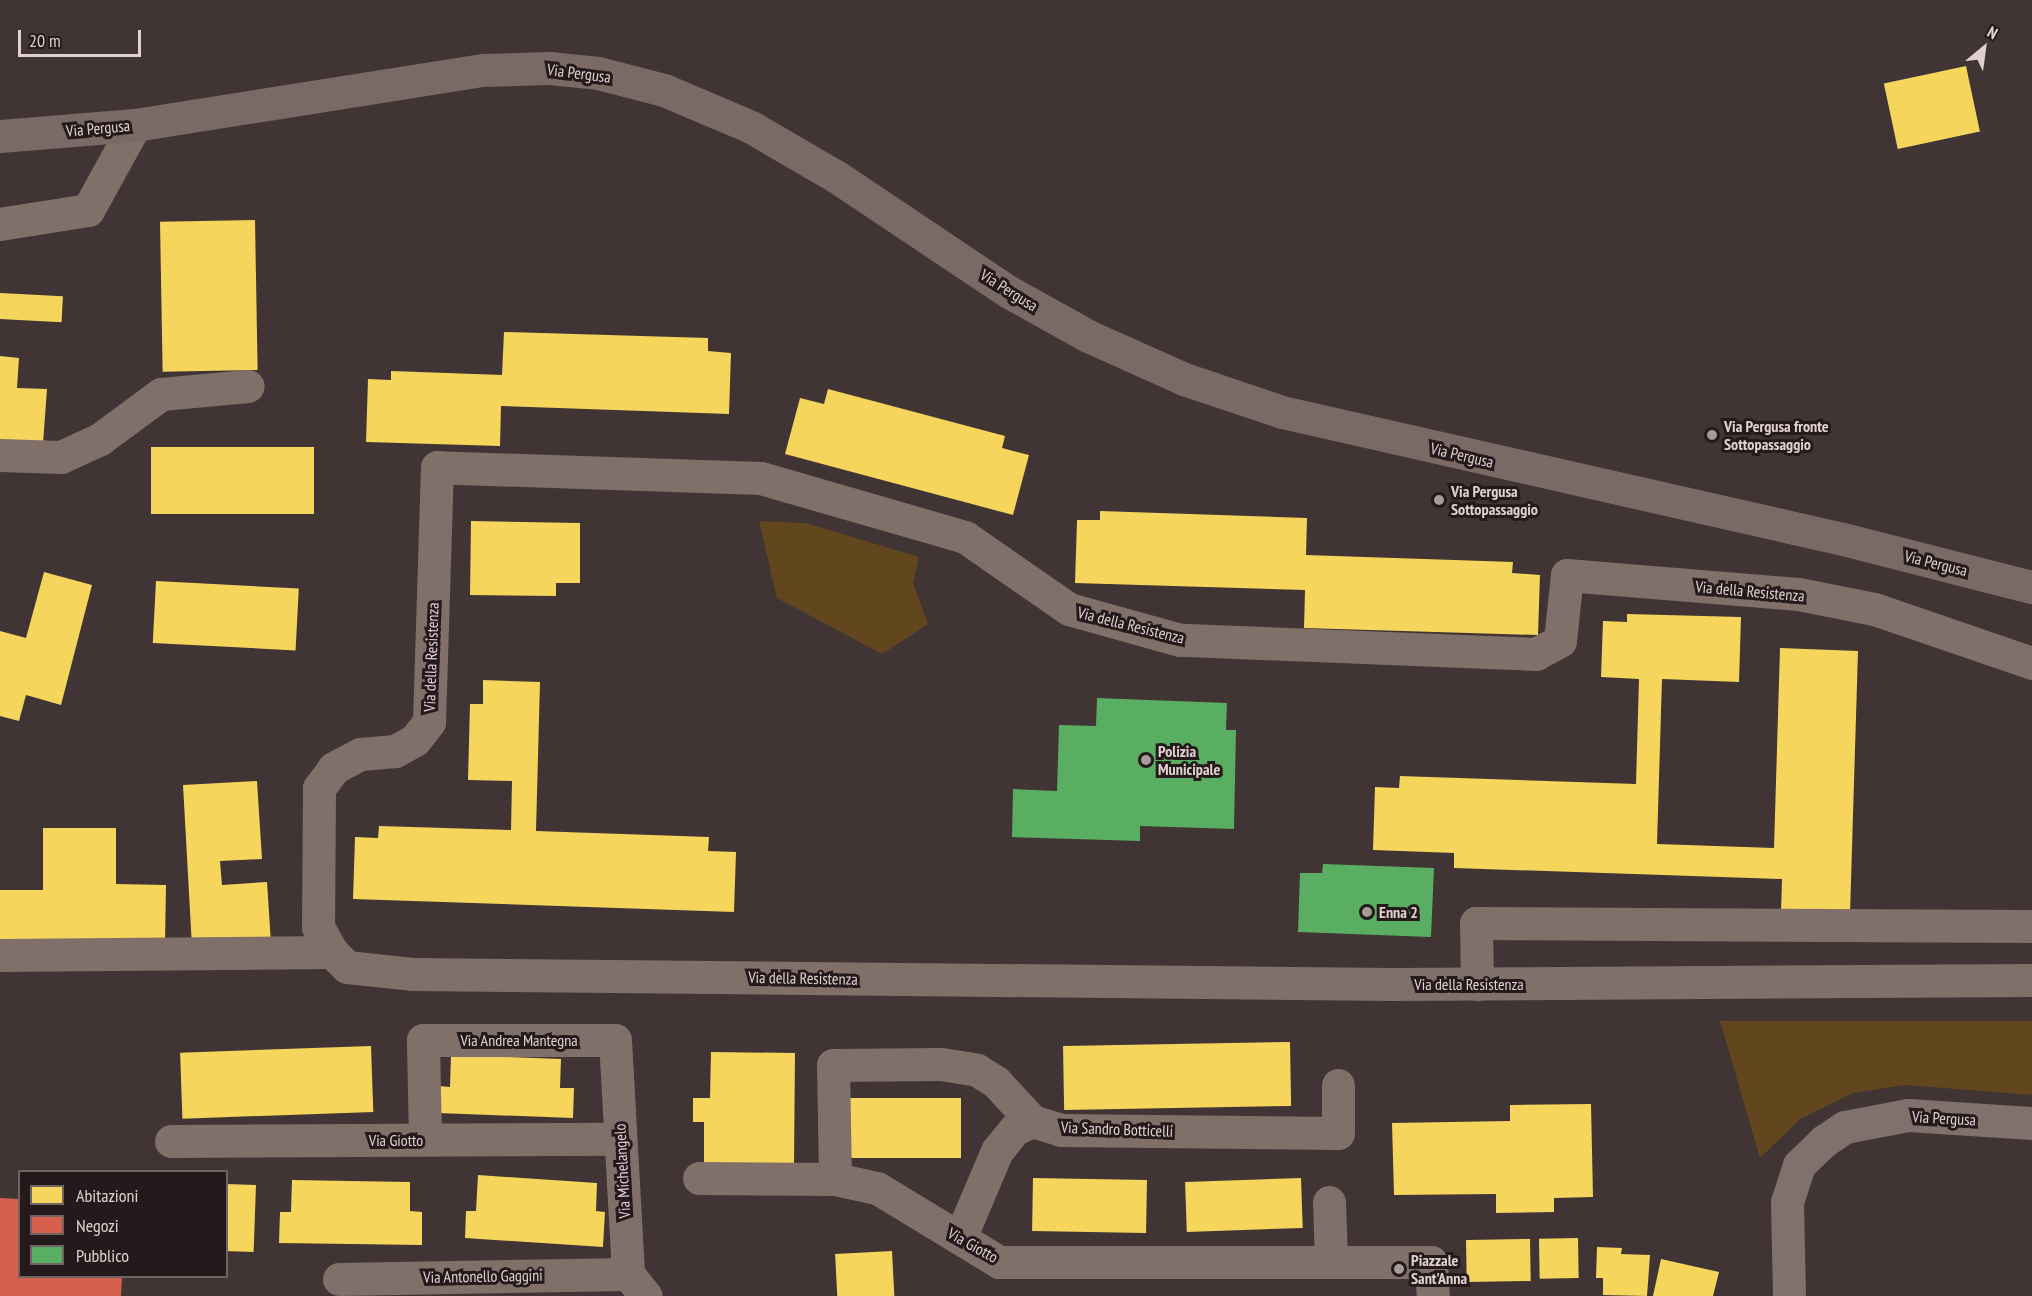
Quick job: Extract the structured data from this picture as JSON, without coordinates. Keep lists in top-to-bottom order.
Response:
{
  "streets": {
    "main road": ["Via Pergusa"],
    "street": [
      "Via della Resistenza",
      "Via Andrea Mantegna",
      "Via Sandro Botticelli",
      "Via Giotto",
      "Via Michelangelo",
      "Via Antonello Gaggini"
    ]
  },
  "crossings": [
    ["Via Andrea Mantegna", "Via Giotto"],
    ["Via Andrea Mantegna", "Via Michelangelo"],
    ["Via Giotto", "Via Michelangelo"],
    ["Via Michelangelo", "Via Antonello Gaggini"]
  ],
  "places": [
    "Via Pergusa fronte Sottopassaggio",
    "Via Pergusa Sottopassaggio",
    "Polizia Municipale",
    "Enna 2",
    "Piazzale Sant'Anna"
  ],
  "legend": ["Abitazioni", "Negozi", "Pubblico"],
  "scale_bar": "20 m",
  "north": "top right"
}
